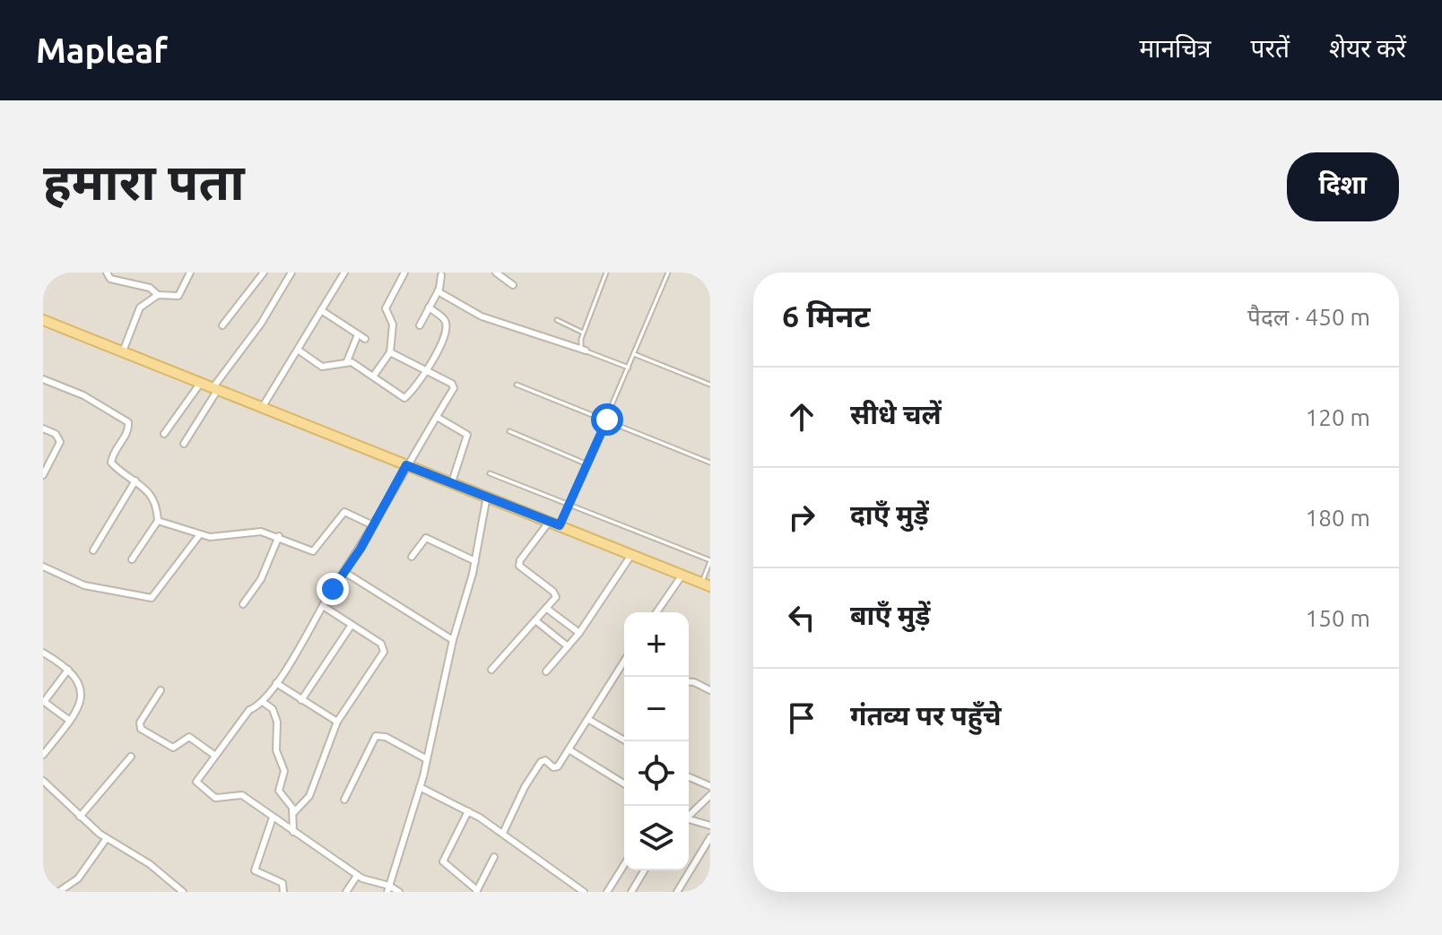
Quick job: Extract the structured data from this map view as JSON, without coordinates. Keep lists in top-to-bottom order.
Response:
{
  "page": {
    "header": "Mapleaf",
    "nav": ["मानचित्र", "परतें", "शेयर करें"],
    "buttons": "दिशा",
    "title": "हमारा पता",
    "heading": ["6 मिनट", "पैदल · 450 m"],
    "list": [
      ["सीधे चलें", "120 m"],
      ["दाएँ मुड़ें", "180 m"],
      ["बाएँ मुड़ें", "150 m"],
      "गंतव्य पर पहुँचे"
    ],
    "map_buttons": ["+", "−"]
  }
}
